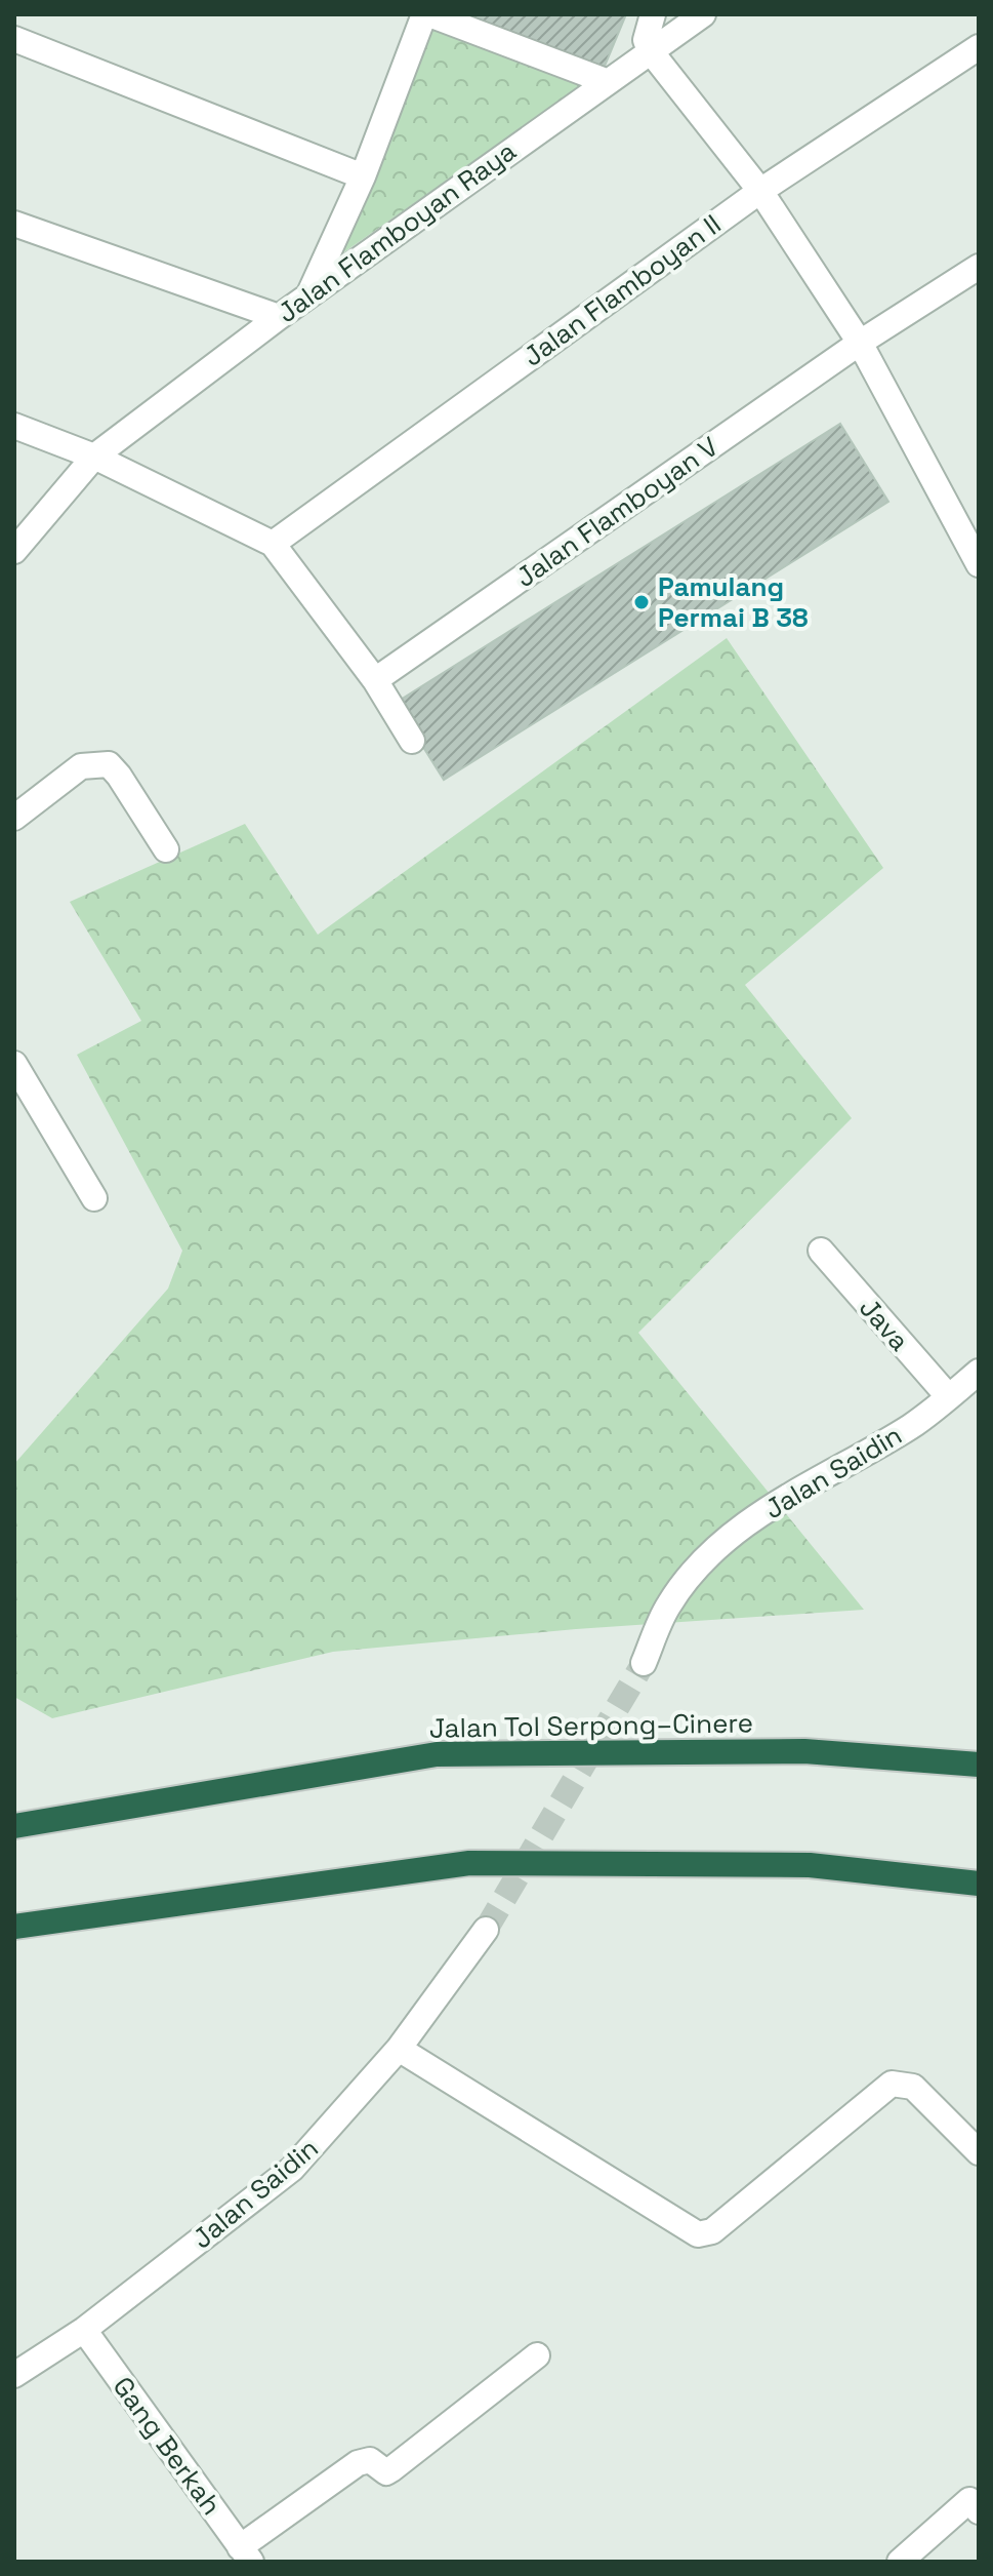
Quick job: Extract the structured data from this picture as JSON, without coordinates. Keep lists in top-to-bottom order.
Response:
{
  "streets": {
    "highway": ["Jalan Tol Serpong–Cinere"],
    "street": [
      "Jalan Flamboyan Raya",
      "Jalan Flamboyan II",
      "Jalan Flamboyan V",
      "Java",
      "Jalan Saidin",
      "Gang Berkah"
    ]
  },
  "crossings": [
    ["Java", "Jalan Saidin"],
    ["Jalan Saidin", "Gang Berkah"]
  ],
  "places": ["Pamulang Permai B 38"]
}
